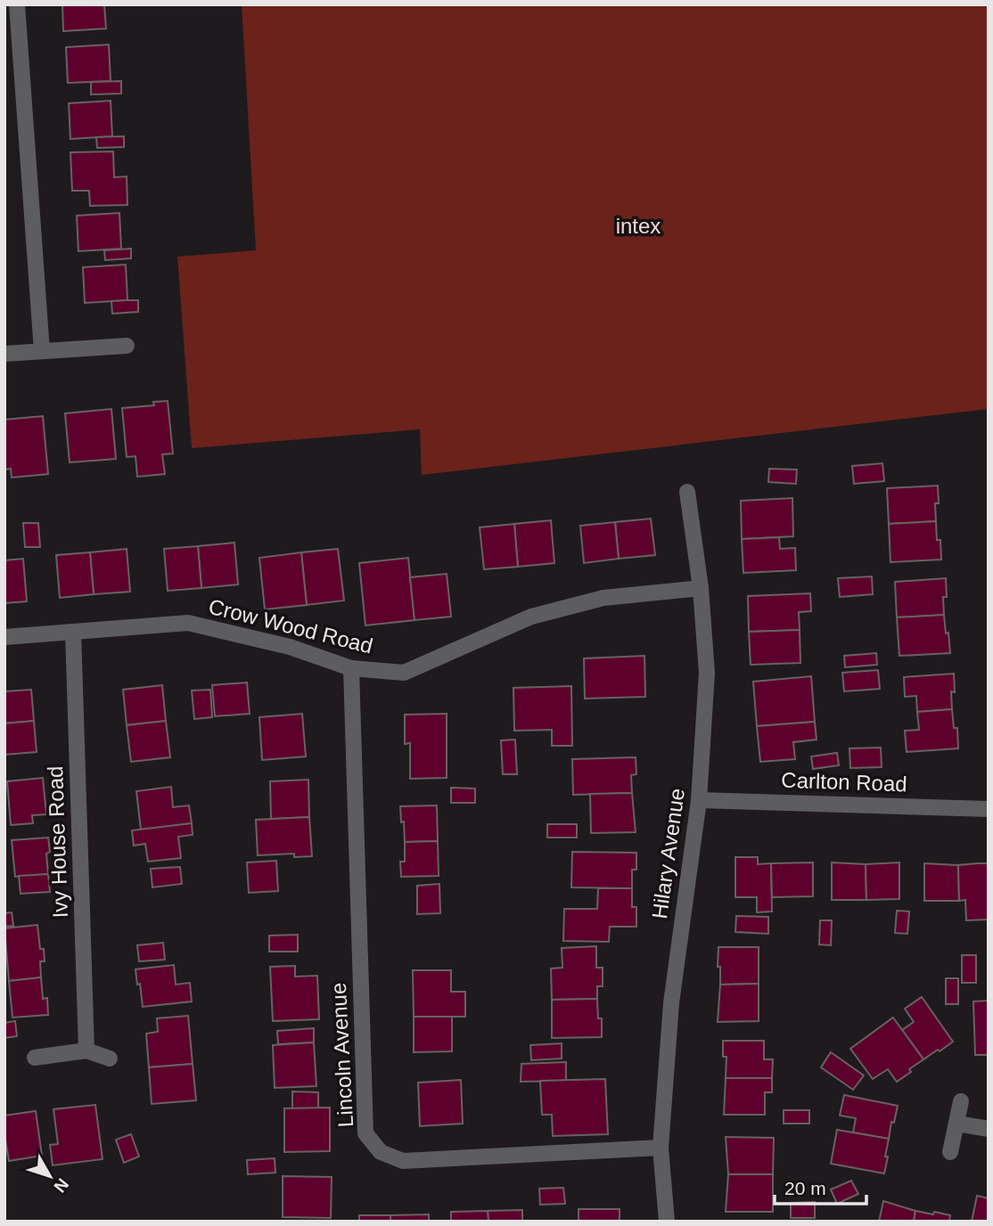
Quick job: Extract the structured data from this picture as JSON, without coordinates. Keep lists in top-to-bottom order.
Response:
{
  "streets": {
    "street": [
      "Crow Wood Road",
      "Carlton Road",
      "Ivy House Road",
      "Hilary Avenue",
      "Lincoln Avenue"
    ]
  },
  "crossings": [
    ["Crow Wood Road", "Ivy House Road"],
    ["Crow Wood Road", "Hilary Avenue"],
    ["Crow Wood Road", "Lincoln Avenue"],
    ["Carlton Road", "Hilary Avenue"],
    ["Hilary Avenue", "Lincoln Avenue"]
  ],
  "parks": ["intex"],
  "scale_bar": "20 m",
  "north": "bottom right"
}
